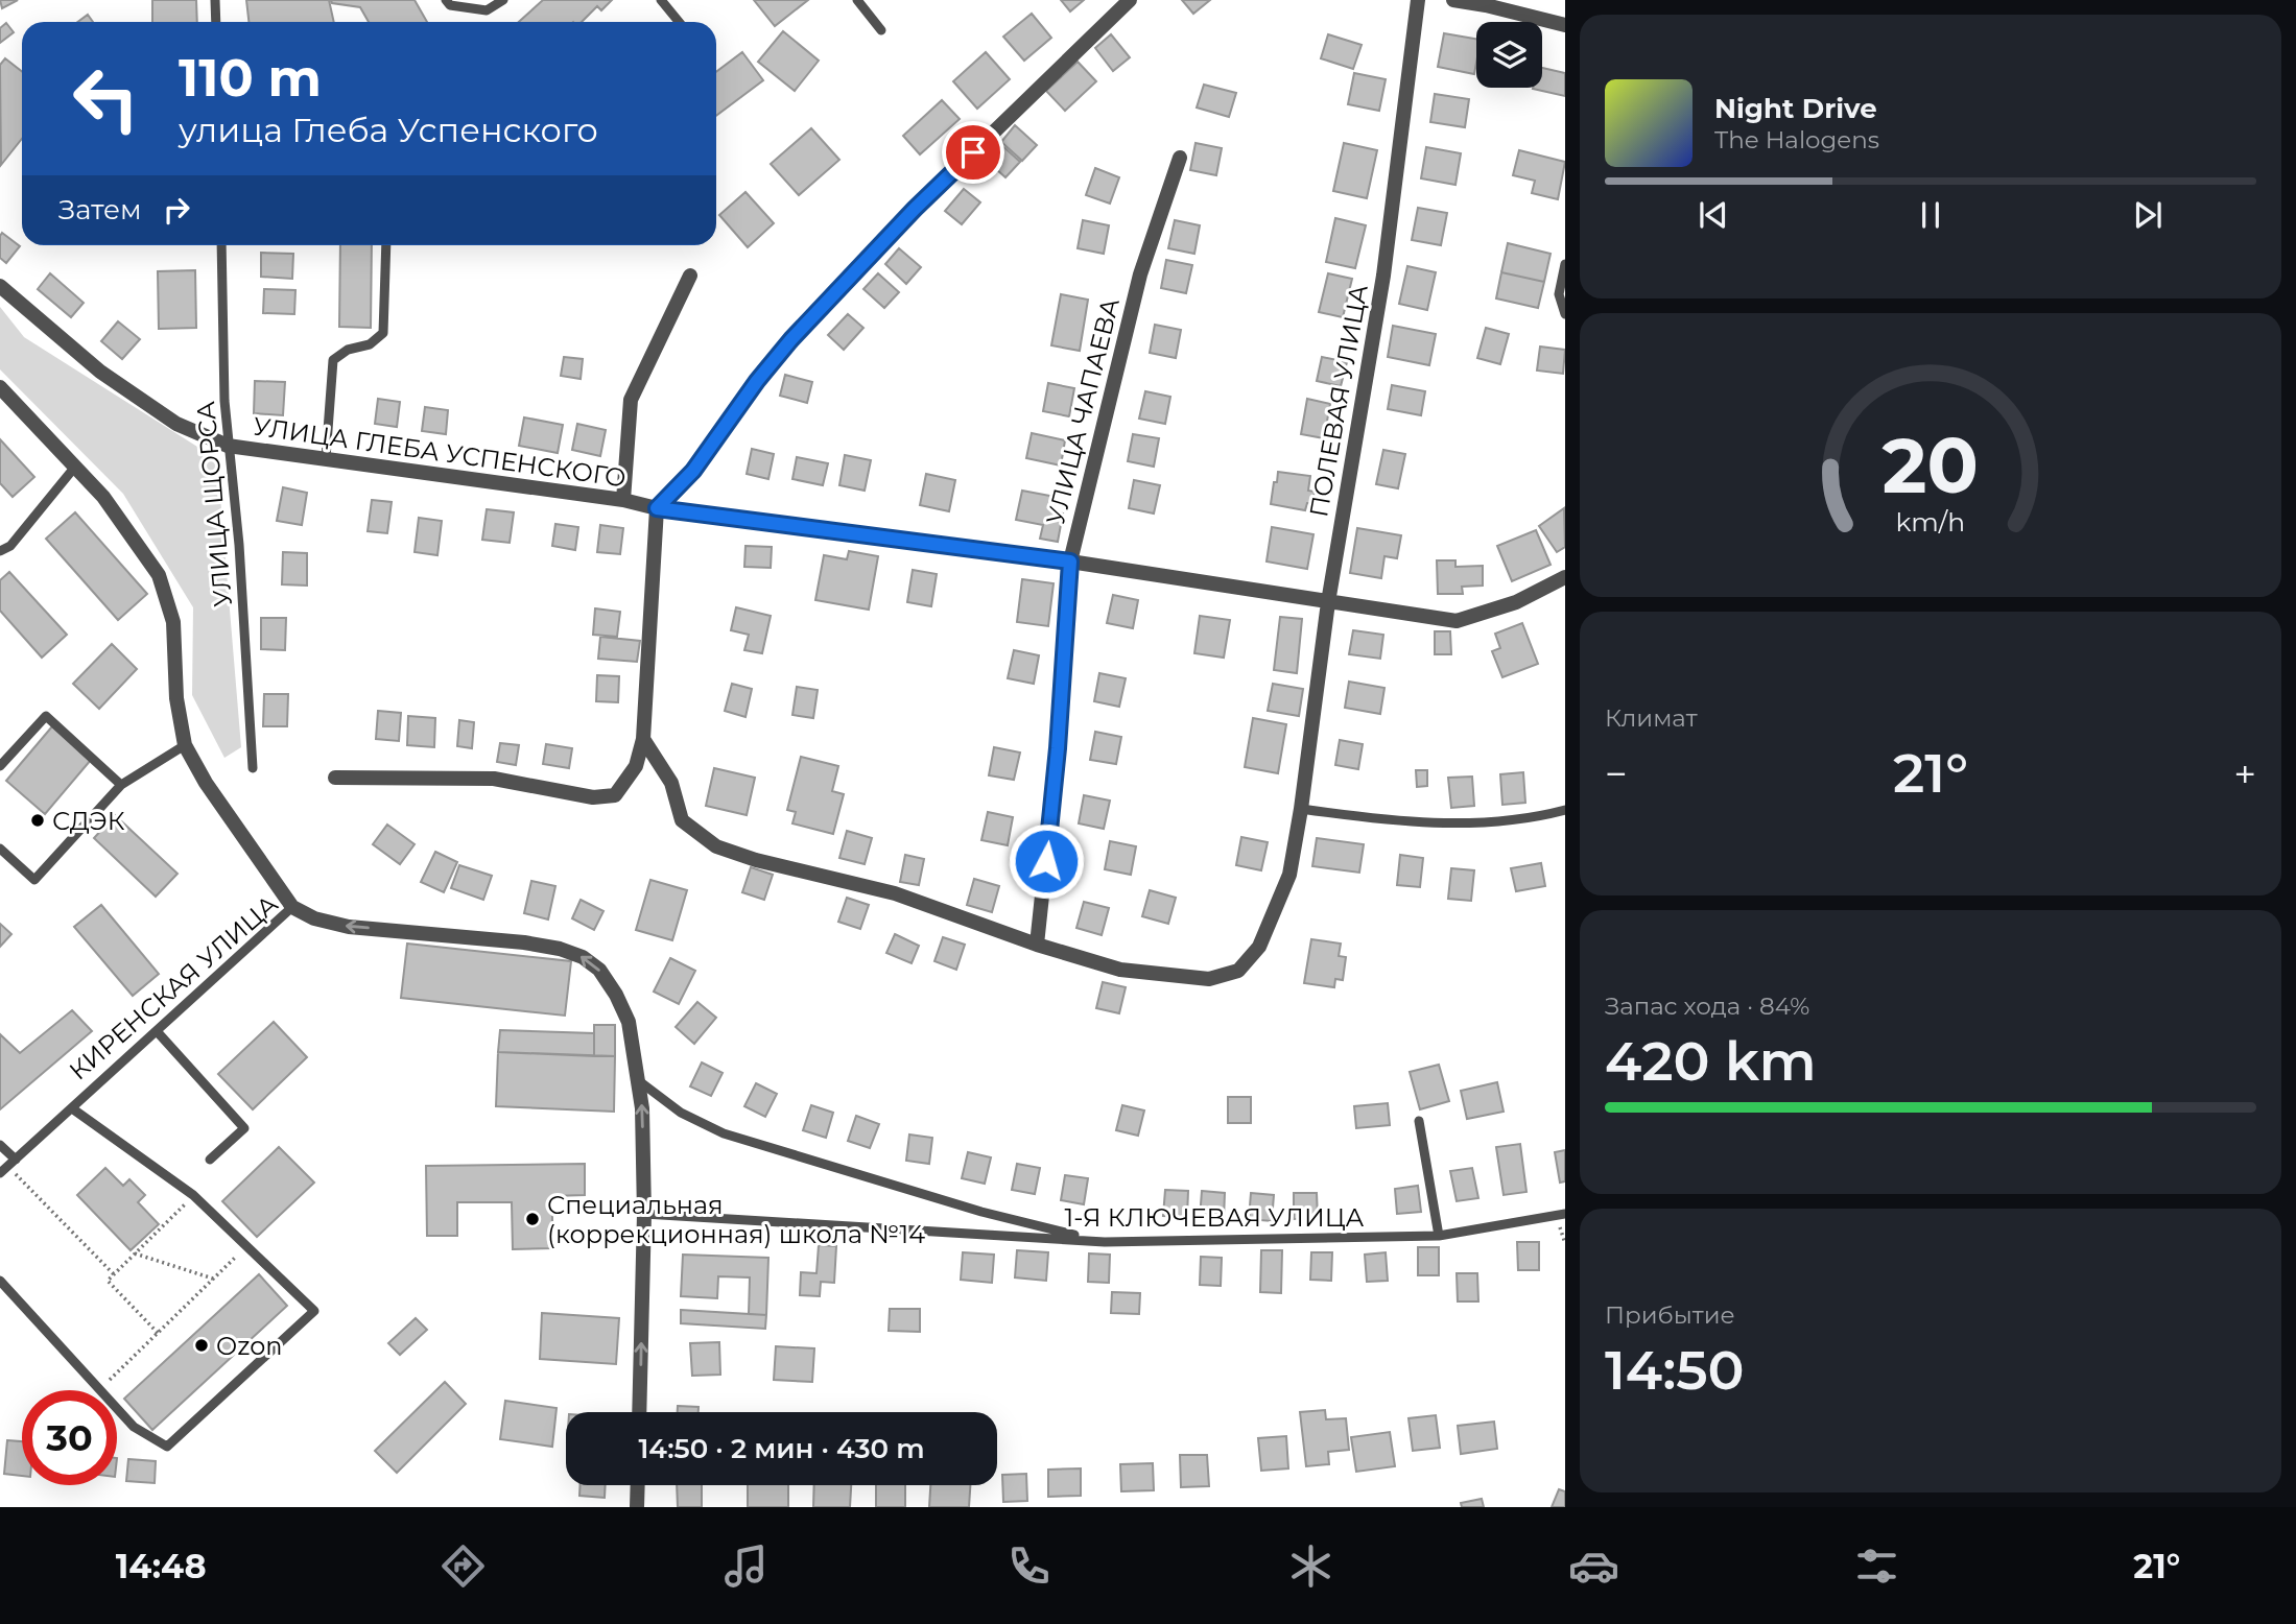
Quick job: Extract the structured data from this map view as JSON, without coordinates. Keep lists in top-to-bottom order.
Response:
{
  "streets": {
    "street": [
      "ПОЛЕВАЯ УЛИЦА",
      "УЛИЦА ЧАПАЕВА",
      "УЛИЦА ГЛЕБА УСПЕНСКОГО",
      "КИРЕНСКАЯ УЛИЦА"
    ],
    "lane": ["УЛИЦА ЩОРСА", "1-Я КЛЮЧЕВАЯ УЛИЦА"]
  },
  "crossings": [
    ["ПОЛЕВАЯ УЛИЦА", "УЛИЦА ЧАПАЕВА"],
    ["ПОЛЕВАЯ УЛИЦА", "УЛИЦА ГЛЕБА УСПЕНСКОГО"],
    ["УЛИЦА ЧАПАЕВА", "УЛИЦА ГЛЕБА УСПЕНСКОГО"],
    ["УЛИЦА ГЛЕБА УСПЕНСКОГО", "УЛИЦА ЩОРСА"],
    ["КИРЕНСКАЯ УЛИЦА", "1-Я КЛЮЧЕВАЯ УЛИЦА"]
  ],
  "places": ["СДЭК", "Специальная (коррекционная) школа №14", "Ozon"],
  "page": {
    "turn": ["110 m", "улица Глеба Успенского"],
    "song": ["Night Drive", "The Halogens"],
    "then": "Затем",
    "tile": [
      "Климат",
      ["Запас хода · 84%", "420 km"],
      ["Прибытие", "14:50"]
    ],
    "heat": ["−", "21°", "+"],
    "limit": "30",
    "trip": "14:50 · 2 мин · 430 m",
    "tabs": ["14:48", "21°"],
    "gauge": ["20", "km/h"]
  }
}
